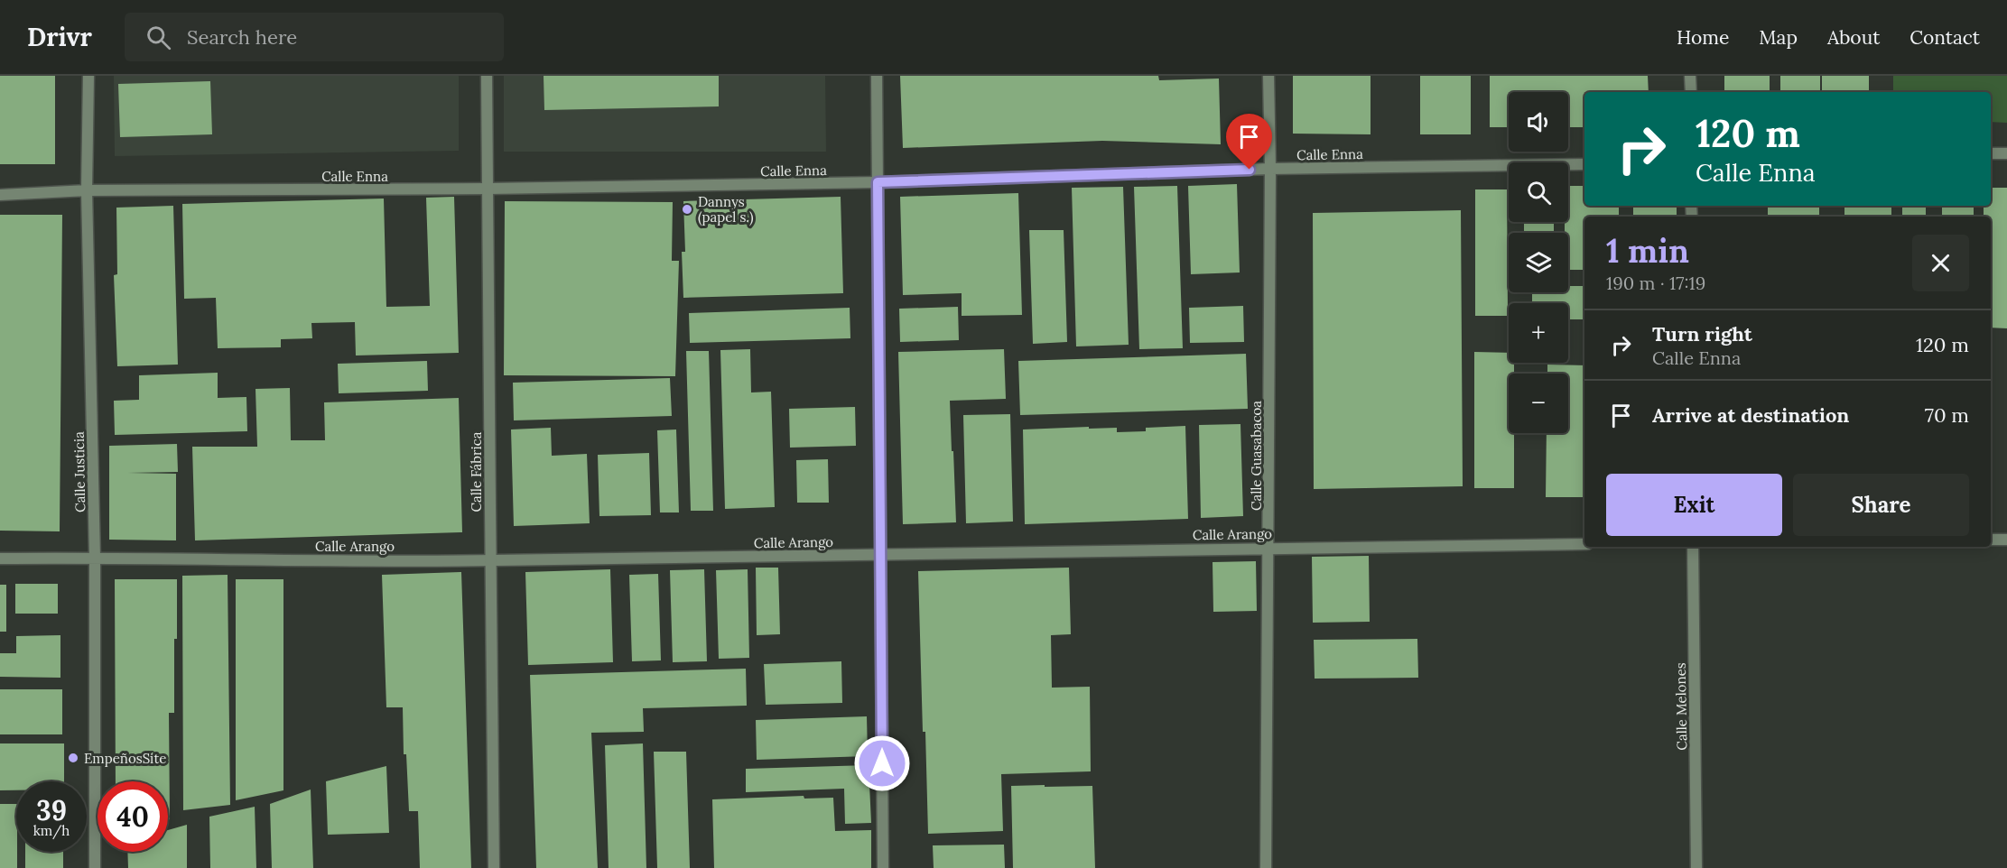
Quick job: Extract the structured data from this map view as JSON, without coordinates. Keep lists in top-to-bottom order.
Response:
{
  "streets": {
    "street": [
      "Calle Enna",
      "Calle Guasabacoa",
      "Calle Justicia",
      "Calle Fábrica",
      "Calle Arango",
      "Calle Melones"
    ]
  },
  "crossings": [
    ["Calle Enna", "Calle Guasabacoa"],
    ["Calle Enna", "Calle Justicia"],
    ["Calle Enna", "Calle Fábrica"],
    ["Calle Guasabacoa", "Calle Arango"],
    ["Calle Justicia", "Calle Arango"],
    ["Calle Fábrica", "Calle Arango"]
  ],
  "places": ["Dannys (papel s.)", "EmpeñosSite"],
  "page": {
    "header": "Drivr",
    "search": "Search here",
    "nav": [
      "Home",
      "Map",
      "About",
      "Contact"
    ],
    "map_buttons": ["+", "−"],
    "turn": ["120 m", "Calle Enna"],
    "heading": ["1 min", "190 m · 17:19"],
    "list": [
      {
        "name": "Turn right",
        "note": "Calle Enna",
        "value": "120 m"
      },
      {
        "name": "Arrive at destination",
        "value": "70 m"
      }
    ],
    "buttons": ["Exit", "Share"],
    "speed": "39 km/h",
    "limit": "40"
  }
}
